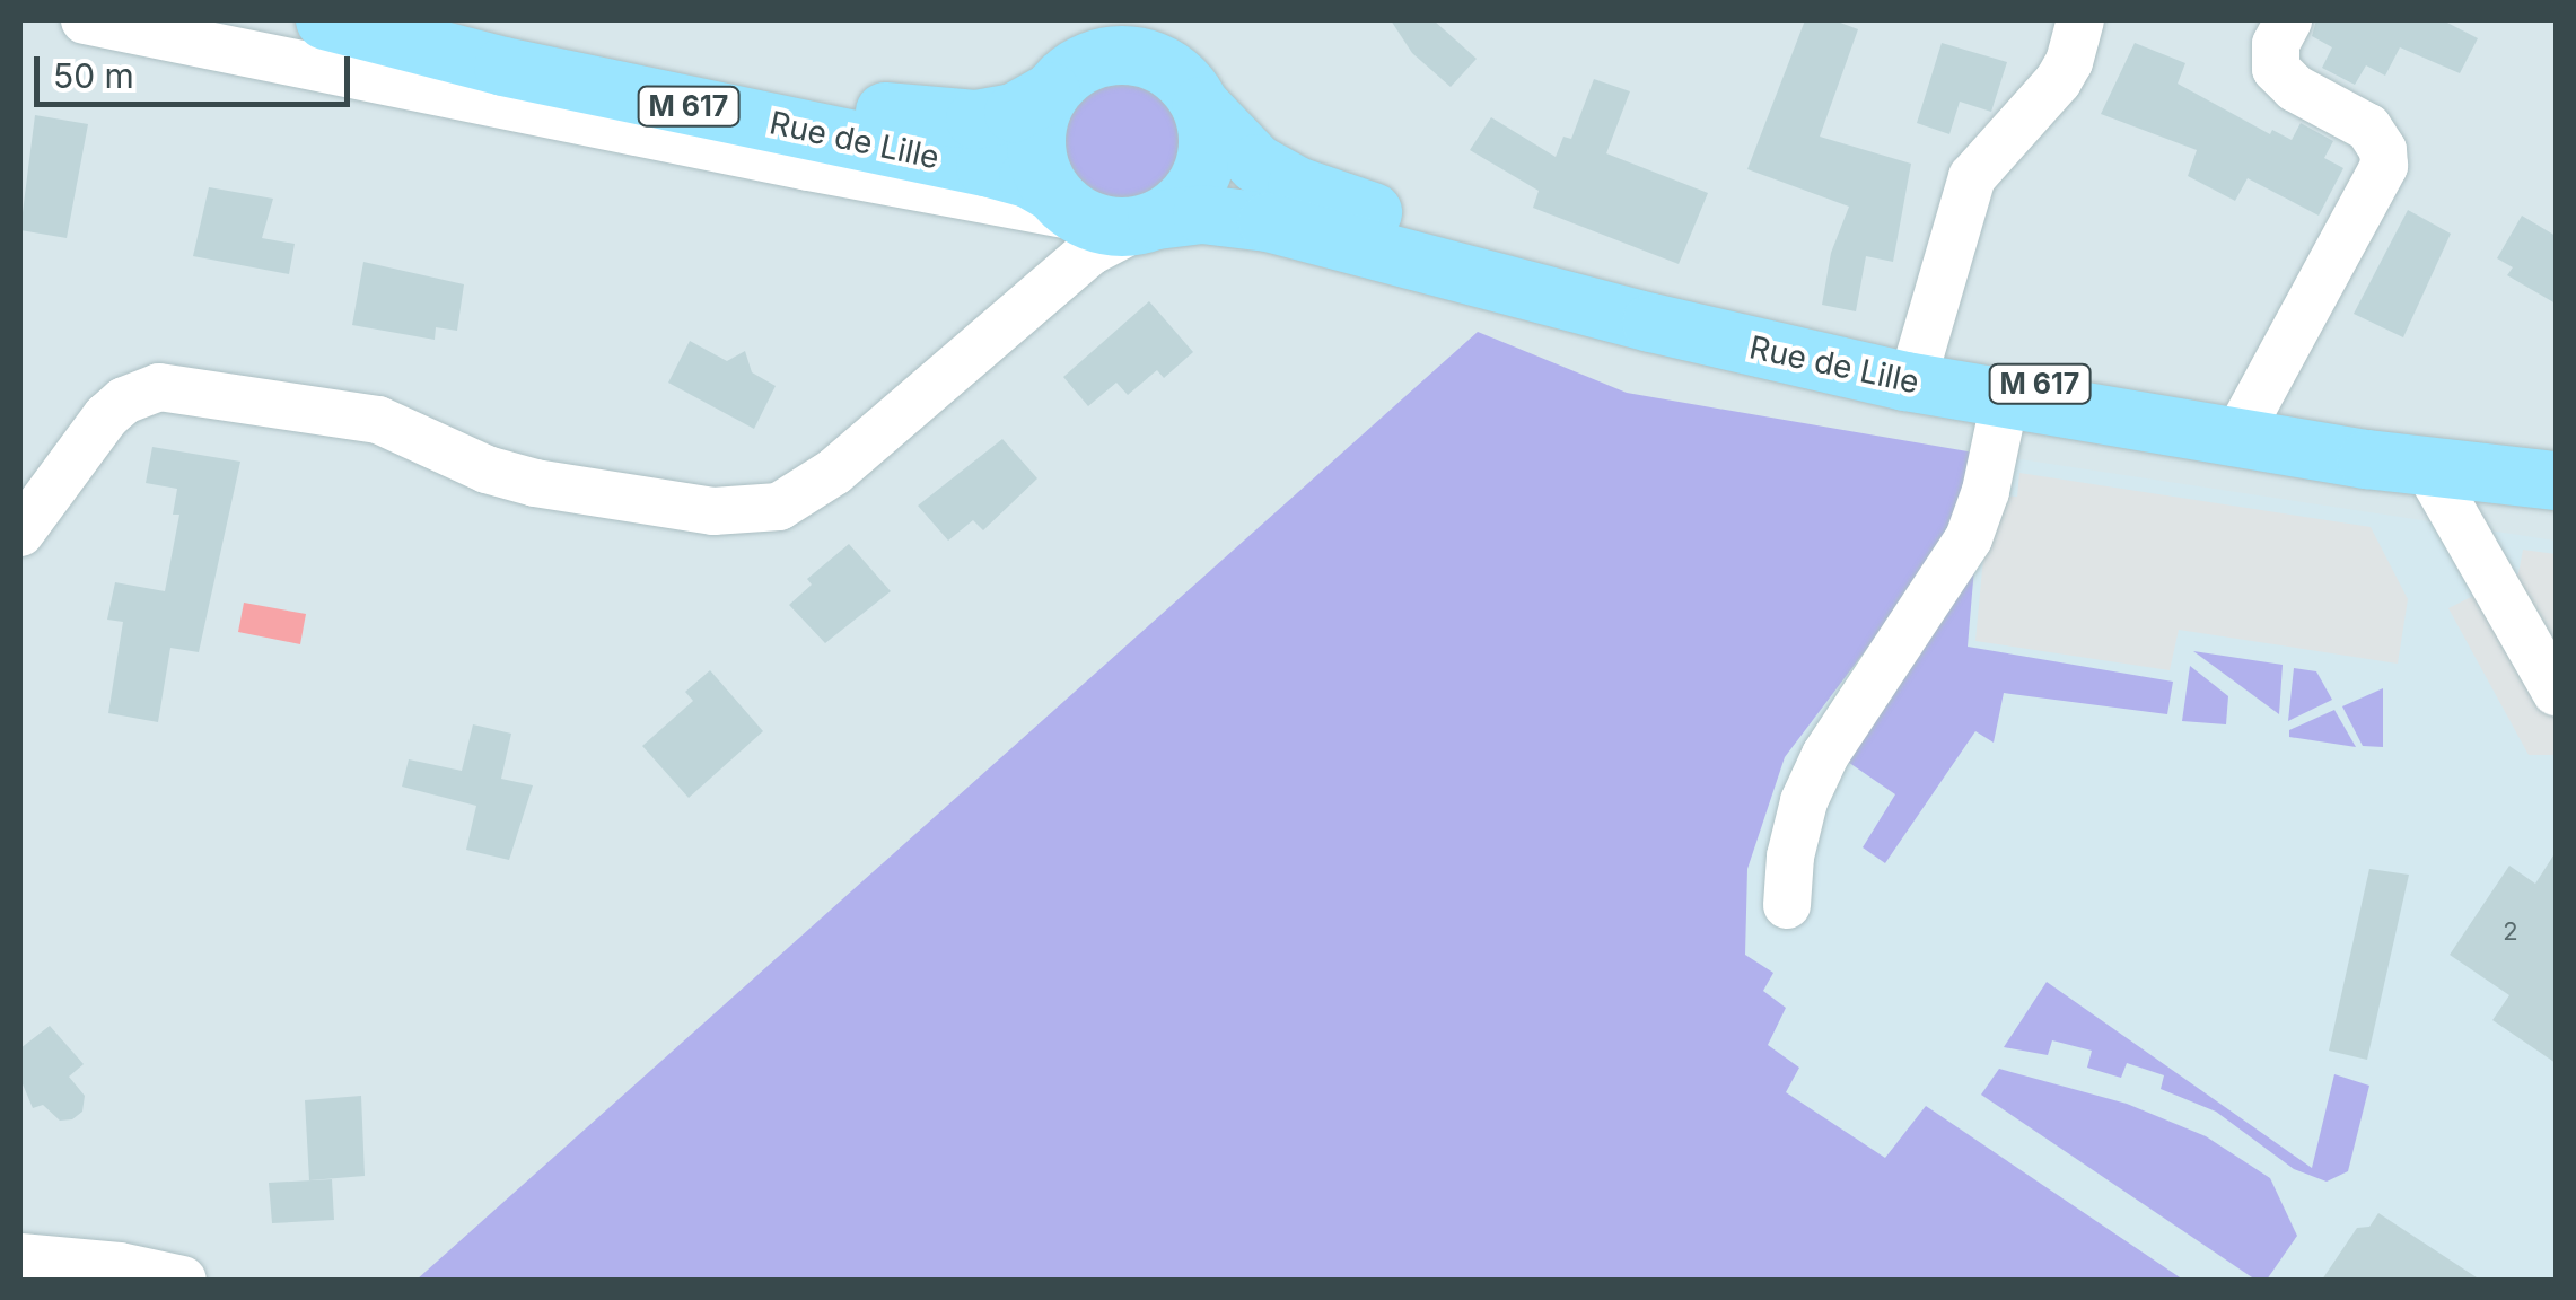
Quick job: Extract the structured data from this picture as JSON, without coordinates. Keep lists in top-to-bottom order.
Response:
{
  "streets": {
    "main road": ["M 617", "Rue de Lille"]
  },
  "crossings": [
    ["M 617", "Rue de Lille"]
  ],
  "house_numbers": ["2"],
  "scale_bar": "50 m"
}
